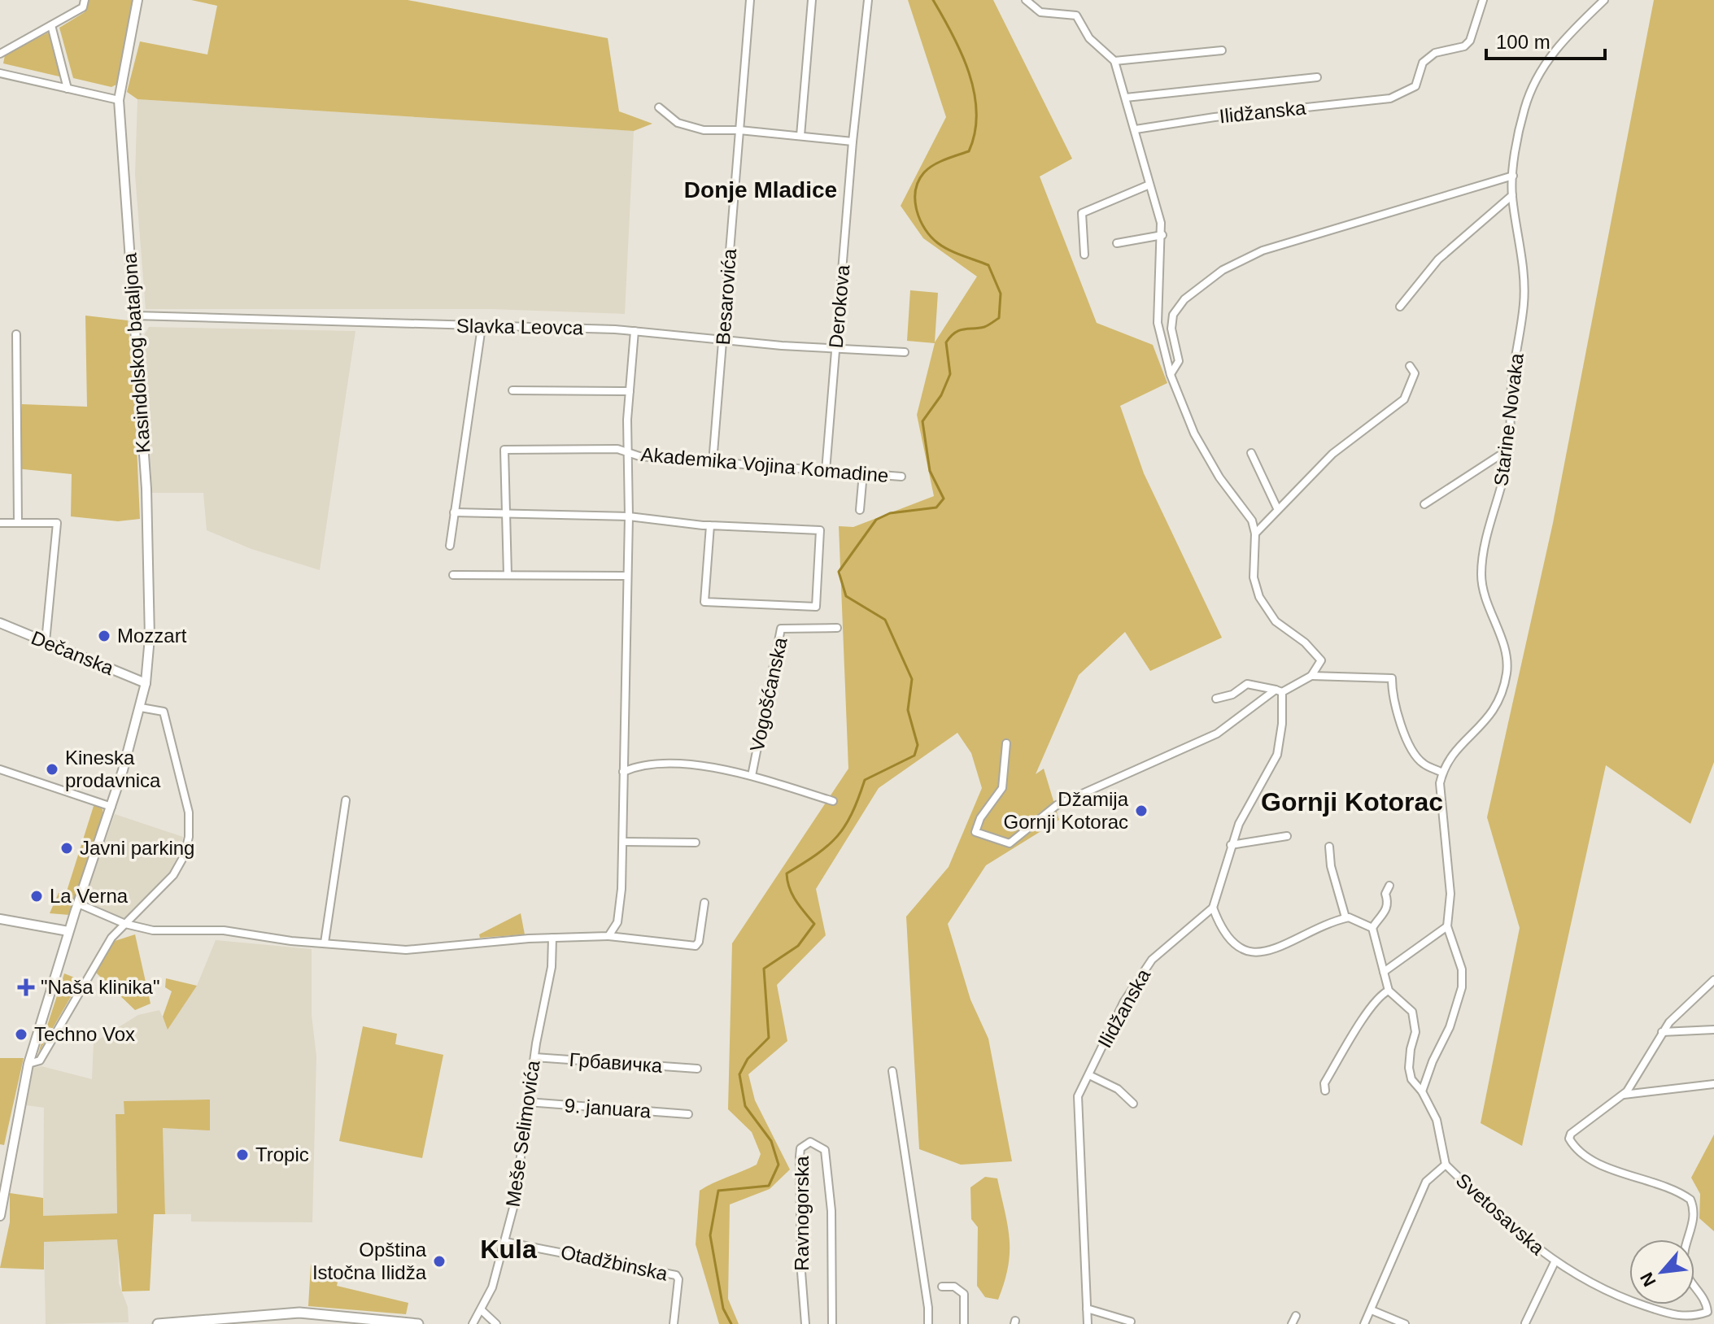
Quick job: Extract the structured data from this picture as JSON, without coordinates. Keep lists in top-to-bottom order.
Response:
{
  "streets": {
    "street": [
      "Ilidžanska",
      "Besarovića",
      "Derokova",
      "Slavka Leovca",
      "Kasindolskog bataljona",
      "Starine Novaka",
      "Akademika Vojina Komadine",
      "Dečanska",
      "Vogošćanska",
      "Грбавичка",
      "9. januara",
      "Meše Selimovića",
      "Ravnogorska",
      "Svetosavska",
      "Otadžbinska"
    ]
  },
  "crossings": [
    ["Besarovića", "Slavka Leovca"],
    ["Besarovića", "Akademika Vojina Komadine"],
    ["Derokova", "Slavka Leovca"],
    ["Derokova", "Akademika Vojina Komadine"],
    ["Slavka Leovca", "Kasindolskog bataljona"],
    ["Slavka Leovca", "Akademika Vojina Komadine"],
    ["Kasindolskog bataljona", "Dečanska"],
    ["Akademika Vojina Komadine", "Vogošćanska"],
    ["Грбавичка", "Meše Selimovića"],
    ["9. januara", "Meše Selimovića"],
    ["Meše Selimovića", "Otadžbinska"]
  ],
  "districts": ["Donje Mladice", "Gornji Kotorac", "Kula"],
  "places": {
    "other": [
      "Mozzart",
      "Kineska prodavnica",
      "Džamija Gornji Kotorac",
      "Javni parking",
      "La Verna",
      "Techno Vox",
      "Tropic",
      "Opština Istočna Ilidža"
    ],
    "health": ["\"Naša klinika\""]
  },
  "scale_bar": "100 m",
  "north": "bottom left"
}
